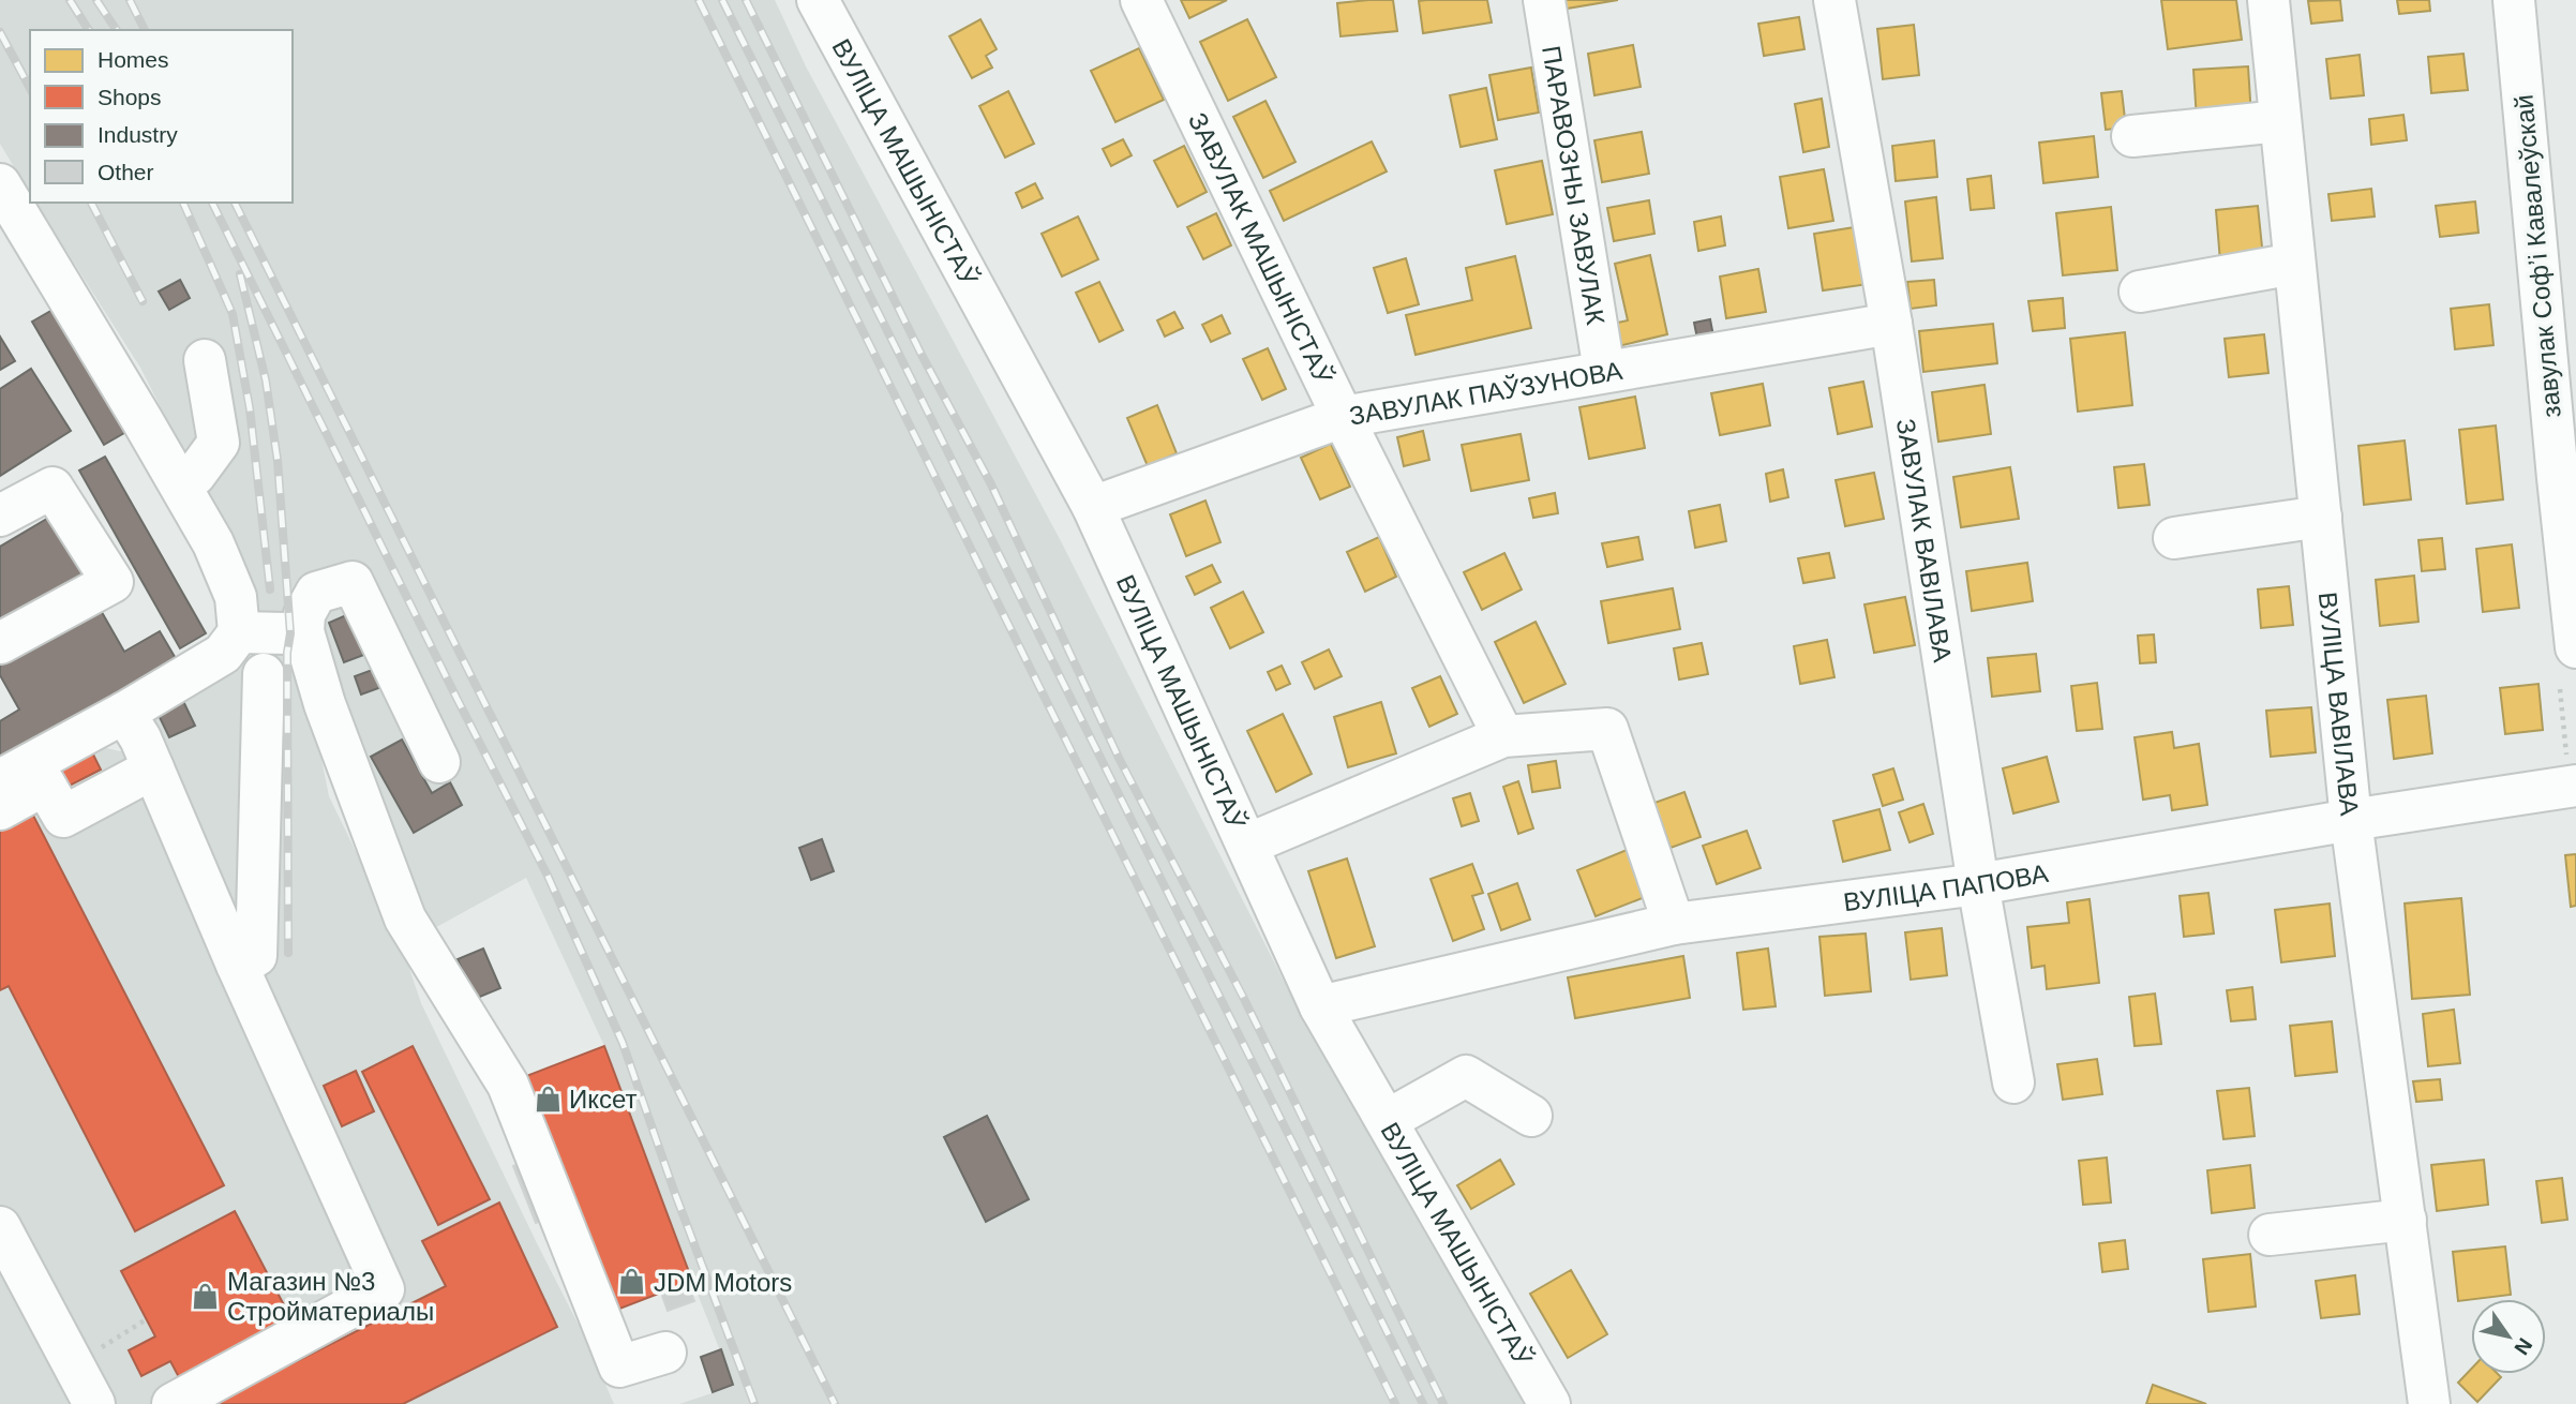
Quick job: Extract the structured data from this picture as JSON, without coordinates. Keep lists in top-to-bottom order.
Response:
{
  "streets": {
    "street": [
      "ВУЛІЦА МАШЫНІСТАЎ",
      "ПАРАВОЗНЫ ЗАВУЛАК",
      "ЗАВУЛАК МАШЫНІСТАЎ",
      "завулак Софʼі Кавалеўскай",
      "ЗАВУЛАК ПАЎЗУНОВА",
      "ЗАВУЛАК ВАВІЛАВА",
      "ВУЛІЦА ВАВІЛАВА",
      "ВУЛІЦА ПАПОВА"
    ]
  },
  "crossings": [
    ["ВУЛІЦА МАШЫНІСТАЎ", "ЗАВУЛАК ПАЎЗУНОВА"],
    ["ВУЛІЦА МАШЫНІСТАЎ", "ВУЛІЦА ПАПОВА"],
    ["ПАРАВОЗНЫ ЗАВУЛАК", "ЗАВУЛАК ПАЎЗУНОВА"],
    ["ЗАВУЛАК МАШЫНІСТАЎ", "ЗАВУЛАК ПАЎЗУНОВА"],
    ["ЗАВУЛАК ПАЎЗУНОВА", "ЗАВУЛАК ВАВІЛАВА"],
    ["ЗАВУЛАК ВАВІЛАВА", "ВУЛІЦА ПАПОВА"],
    ["ВУЛІЦА ВАВІЛАВА", "ВУЛІЦА ПАПОВА"]
  ],
  "places": {
    "shop": ["Иксет", "JDM Motors", "Магазин №3 Стройматериалы"]
  },
  "legend": [
    "Homes",
    "Shops",
    "Industry",
    "Other"
  ],
  "north": "bottom right"
}
